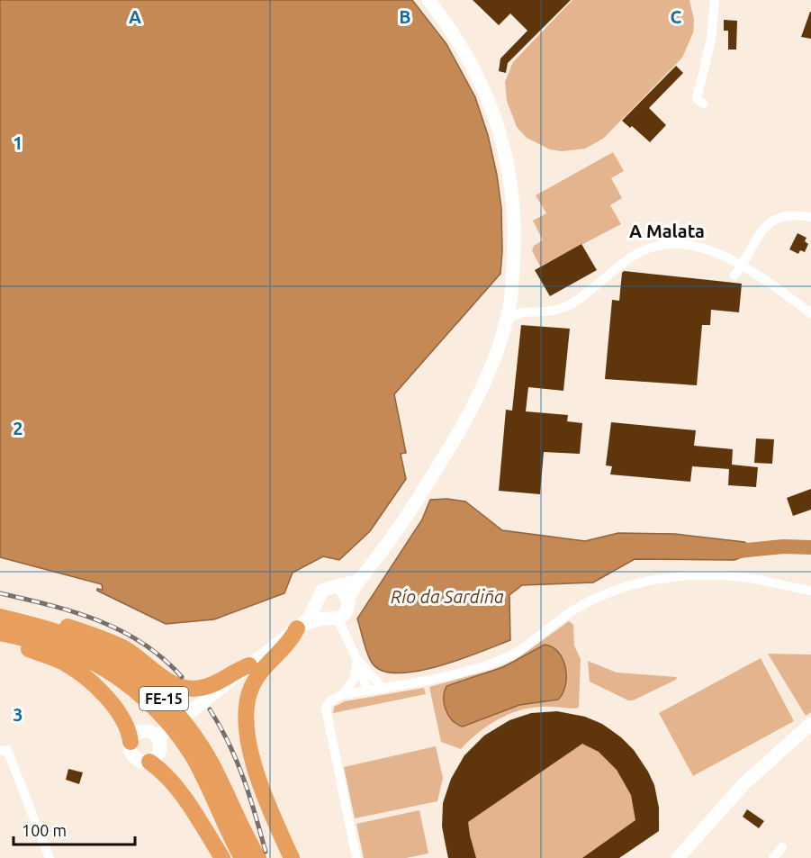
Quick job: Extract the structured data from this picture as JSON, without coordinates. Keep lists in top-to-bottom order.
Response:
{
  "streets": {
    "highway": ["FE-15"]
  },
  "districts": ["A Malata"],
  "water": ["Río da Sardiña"],
  "scale_bar": "100 m",
  "grid": {
    "columns": ["A", "B", "C"],
    "rows": ["1", "2", "3"]
  }
}
